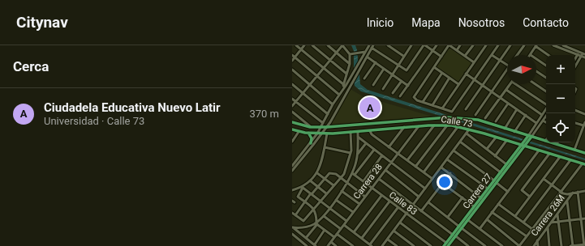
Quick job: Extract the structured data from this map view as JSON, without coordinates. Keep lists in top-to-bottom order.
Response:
{
  "streets": {
    "main road": ["Calle 73", "Carrera 27"],
    "street": ["Carrera 28", "Calle 83", "Carrera 26M"]
  },
  "crossings": [
    ["Calle 73", "Carrera 28"],
    ["Calle 73", "Carrera 27"],
    ["Carrera 28", "Calle 83"],
    ["Carrera 27", "Calle 83"]
  ],
  "north": "right",
  "page": {
    "header": "Citynav",
    "nav": [
      "Inicio",
      "Mapa",
      "Nosotros",
      "Contacto"
    ],
    "heading": "Cerca",
    "map_buttons": ["+", "−"],
    "list": [
      {
        "mark": "A",
        "name": "Ciudadela Educativa Nuevo Latir",
        "note": "Universidad · Calle 73",
        "value": "370 m"
      }
    ],
    "pins": "A"
  }
}
